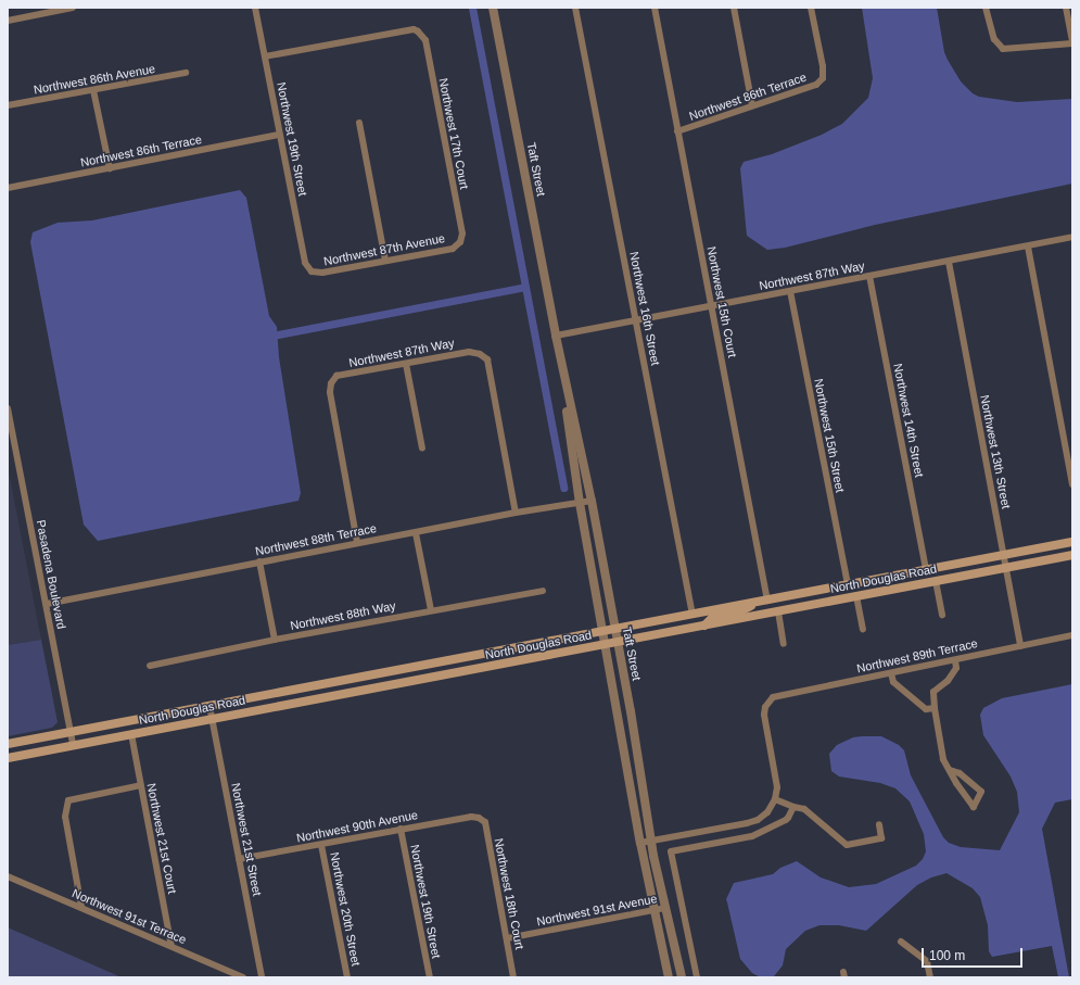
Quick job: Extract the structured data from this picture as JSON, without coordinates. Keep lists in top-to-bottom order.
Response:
{
  "streets": {
    "main road": ["North Douglas Road"],
    "street": [
      "Northwest 86th Avenue",
      "Northwest 86th Terrace",
      "Northwest 17th Court",
      "Northwest 19th Street",
      "Taft Street",
      "Northwest 87th Avenue",
      "Northwest 87th Way",
      "Northwest 15th Court",
      "Northwest 16th Street",
      "Northwest 14th Street",
      "Northwest 15th Street",
      "Northwest 13th Street",
      "Northwest 88th Terrace",
      "Pasadena Boulevard",
      "Northwest 88th Way",
      "Northwest 89th Terrace",
      "Northwest 90th Avenue",
      "Northwest 21st Court",
      "Northwest 21st Street",
      "Northwest 18th Court",
      "Northwest 20th Street",
      "Northwest 91st Avenue",
      "Northwest 91st Terrace"
    ]
  },
  "crossings": [
    ["Northwest 86th Terrace", "Northwest 19th Street"],
    ["Northwest 86th Terrace", "Northwest 15th Court"],
    ["Northwest 17th Court", "Northwest 19th Street"],
    ["Northwest 17th Court", "Northwest 87th Avenue"],
    ["Northwest 19th Street", "Northwest 87th Avenue"],
    ["Northwest 19th Street", "Northwest 90th Avenue"],
    ["Taft Street", "Northwest 87th Way"],
    ["Taft Street", "Northwest 88th Terrace"],
    ["Taft Street", "North Douglas Road"],
    ["Taft Street", "Northwest 91st Avenue"],
    ["Northwest 87th Way", "Northwest 15th Court"],
    ["Northwest 87th Way", "Northwest 16th Street"],
    ["Northwest 87th Way", "Northwest 14th Street"],
    ["Northwest 87th Way", "Northwest 15th Street"],
    ["Northwest 87th Way", "Northwest 13th Street"],
    ["Northwest 87th Way", "Northwest 88th Terrace"],
    ["Northwest 15th Court", "North Douglas Road"],
    ["Northwest 16th Street", "North Douglas Road"],
    ["Northwest 14th Street", "North Douglas Road"],
    ["Northwest 15th Street", "North Douglas Road"],
    ["Northwest 13th Street", "North Douglas Road"],
    ["Northwest 13th Street", "Northwest 89th Terrace"],
    ["Northwest 88th Terrace", "Pasadena Boulevard"],
    ["Pasadena Boulevard", "North Douglas Road"],
    ["North Douglas Road", "Northwest 21st Court"],
    ["North Douglas Road", "Northwest 21st Street"],
    ["Northwest 90th Avenue", "Northwest 21st Street"],
    ["Northwest 90th Avenue", "Northwest 18th Court"],
    ["Northwest 90th Avenue", "Northwest 20th Street"],
    ["Northwest 21st Court", "Northwest 91st Terrace"],
    ["Northwest 18th Court", "Northwest 91st Avenue"]
  ],
  "scale_bar": "100 m"
}
